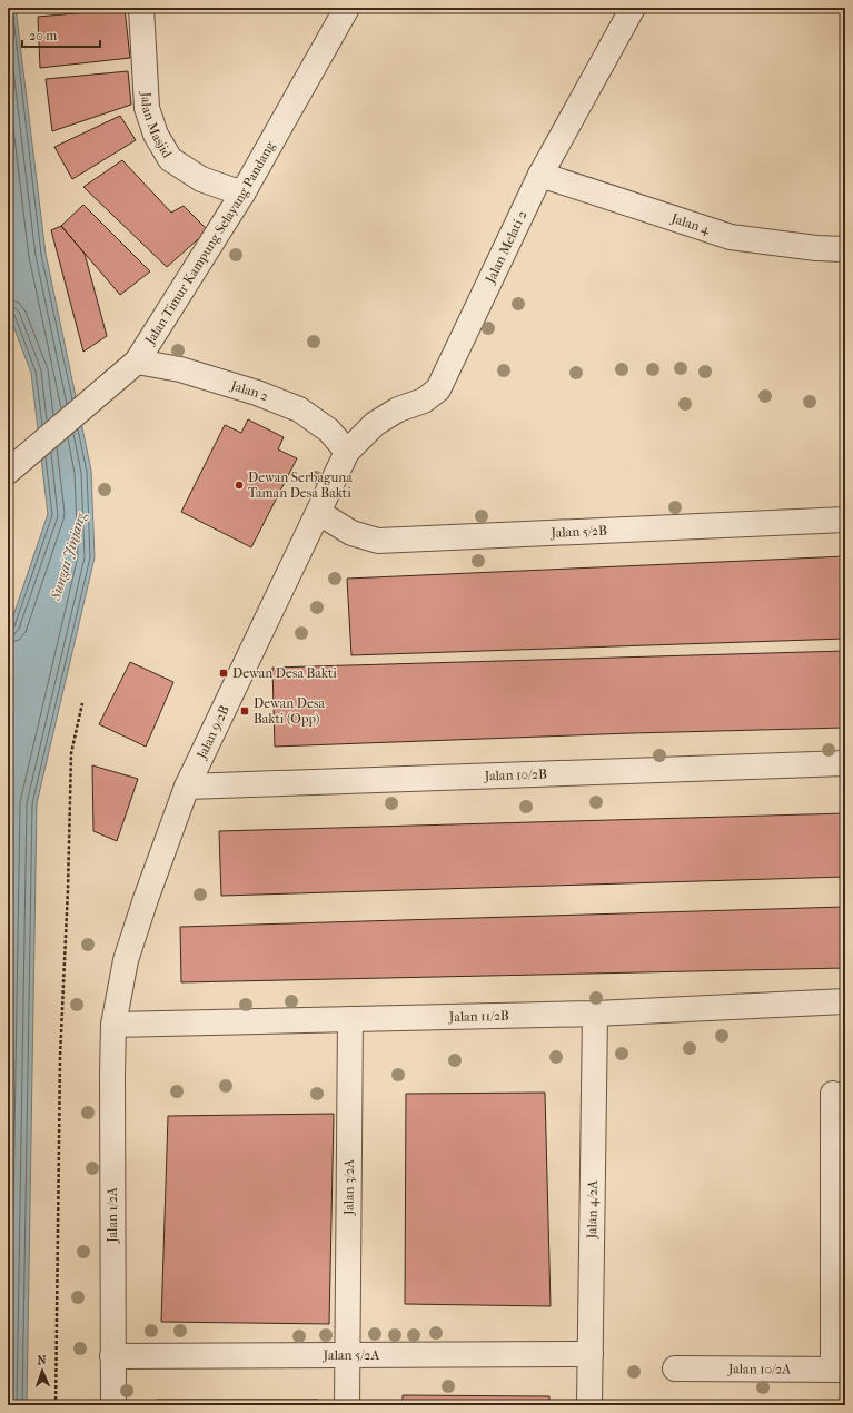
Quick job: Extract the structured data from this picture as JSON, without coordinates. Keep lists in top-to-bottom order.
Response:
{
  "streets": {
    "street": [
      "Jalan Masjid",
      "Jalan 4",
      "Jalan Timur Kampung Selayang Pandang",
      "Jalan Melati 2",
      "Jalan 2",
      "Jalan 5/2B",
      "Jalan 9/2B",
      "Jalan 10/2B",
      "Jalan 11/2B",
      "Jalan 3/2A",
      "Jalan 4/2A",
      "Jalan 1/2A",
      "Jalan 5/2A",
      "Jalan 10/2A"
    ]
  },
  "crossings": [
    ["Jalan Masjid", "Jalan Timur Kampung Selayang Pandang"],
    ["Jalan 4", "Jalan Melati 2"],
    ["Jalan Timur Kampung Selayang Pandang", "Jalan 2"],
    ["Jalan Melati 2", "Jalan 2"],
    ["Jalan Melati 2", "Jalan 9/2B"],
    ["Jalan 2", "Jalan 9/2B"],
    ["Jalan 5/2B", "Jalan 9/2B"],
    ["Jalan 9/2B", "Jalan 10/2B"],
    ["Jalan 9/2B", "Jalan 11/2B"],
    ["Jalan 9/2B", "Jalan 1/2A"],
    ["Jalan 11/2B", "Jalan 3/2A"],
    ["Jalan 11/2B", "Jalan 4/2A"],
    ["Jalan 11/2B", "Jalan 1/2A"],
    ["Jalan 3/2A", "Jalan 5/2A"],
    ["Jalan 4/2A", "Jalan 5/2A"],
    ["Jalan 1/2A", "Jalan 5/2A"]
  ],
  "water": ["Sungai Jinjang"],
  "places": {
    "other": ["Dewan Serbaguna Taman Desa Bakti"],
    "transit": ["Dewan Desa Bakti", "Dewan Desa Bakti (Opp)"]
  },
  "scale_bar": "20 m",
  "north": "top"
}
